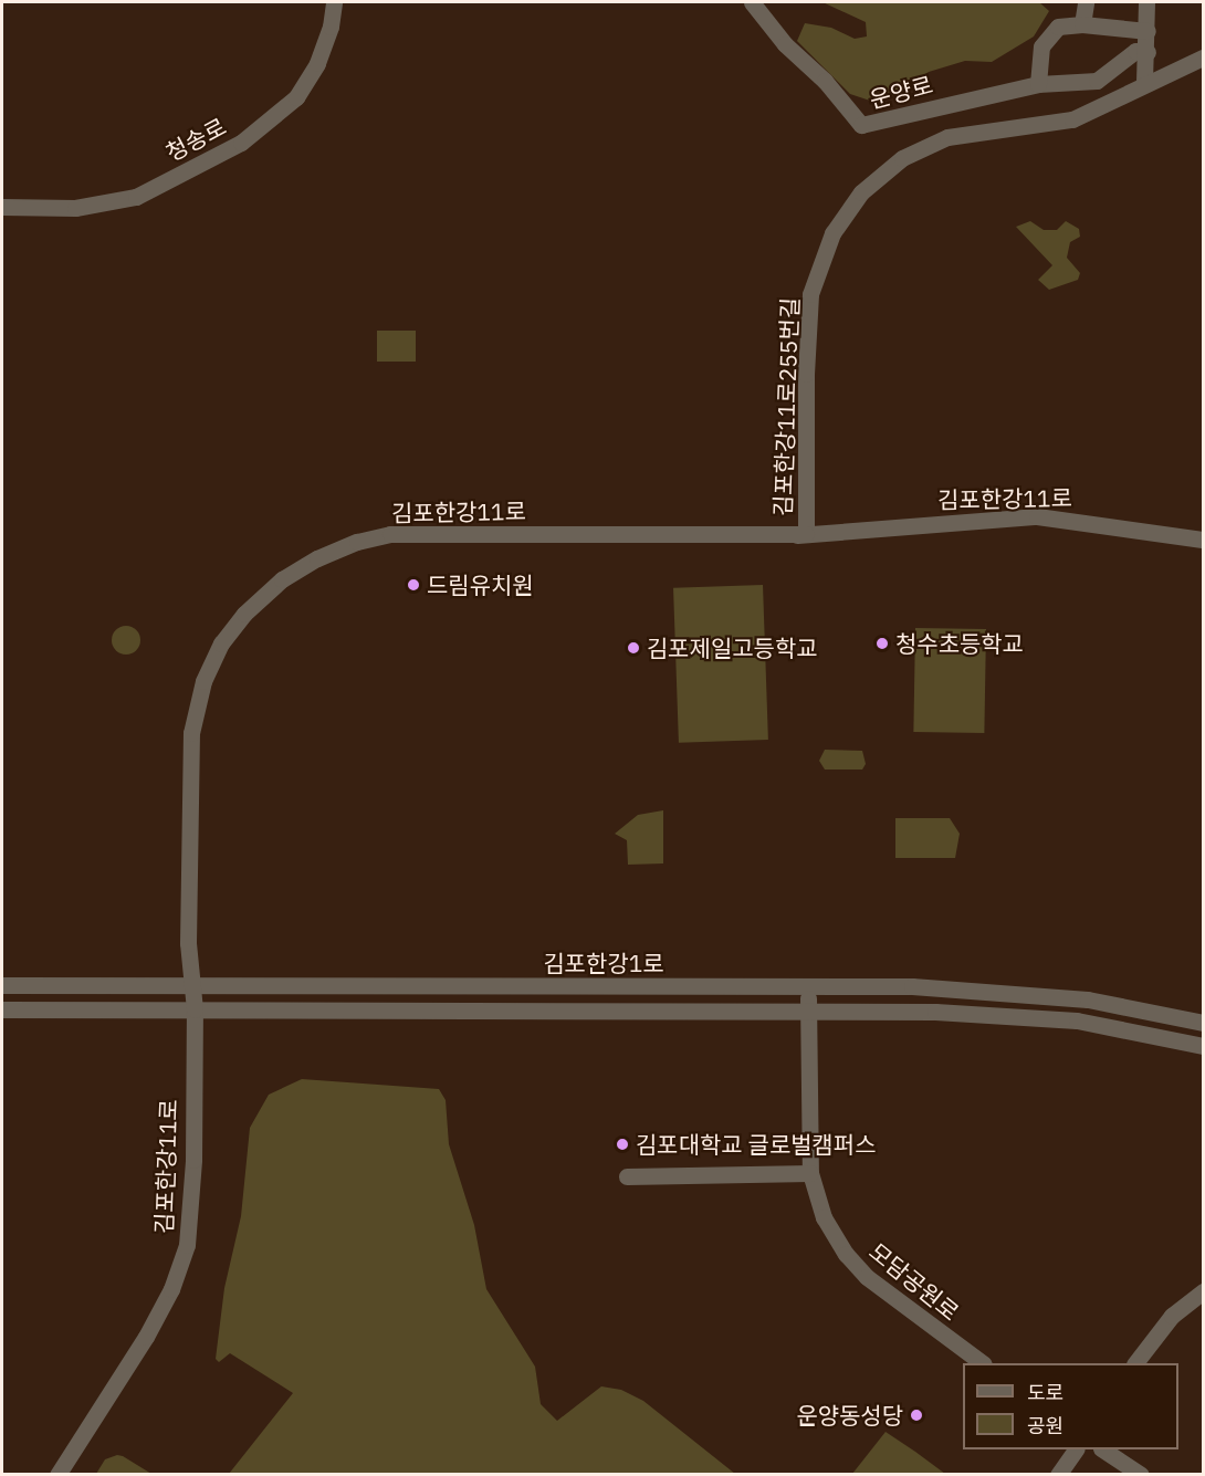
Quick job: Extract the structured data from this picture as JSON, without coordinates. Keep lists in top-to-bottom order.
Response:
{
  "streets": {
    "street": [
      "운양로",
      "청송로",
      "김포한강11로255번길",
      "김포한강11로",
      "김포한강1로",
      "모담공원로"
    ]
  },
  "crossings": [
    ["김포한강11로255번길", "김포한강11로"],
    ["김포한강11로", "김포한강1로"],
    ["김포한강1로", "모담공원로"]
  ],
  "places": [
    "드림유치원",
    "청수초등학교",
    "김포제일고등학교",
    "김포대학교 글로벌캠퍼스",
    "운양동성당"
  ],
  "legend": ["도로", "공원"]
}
